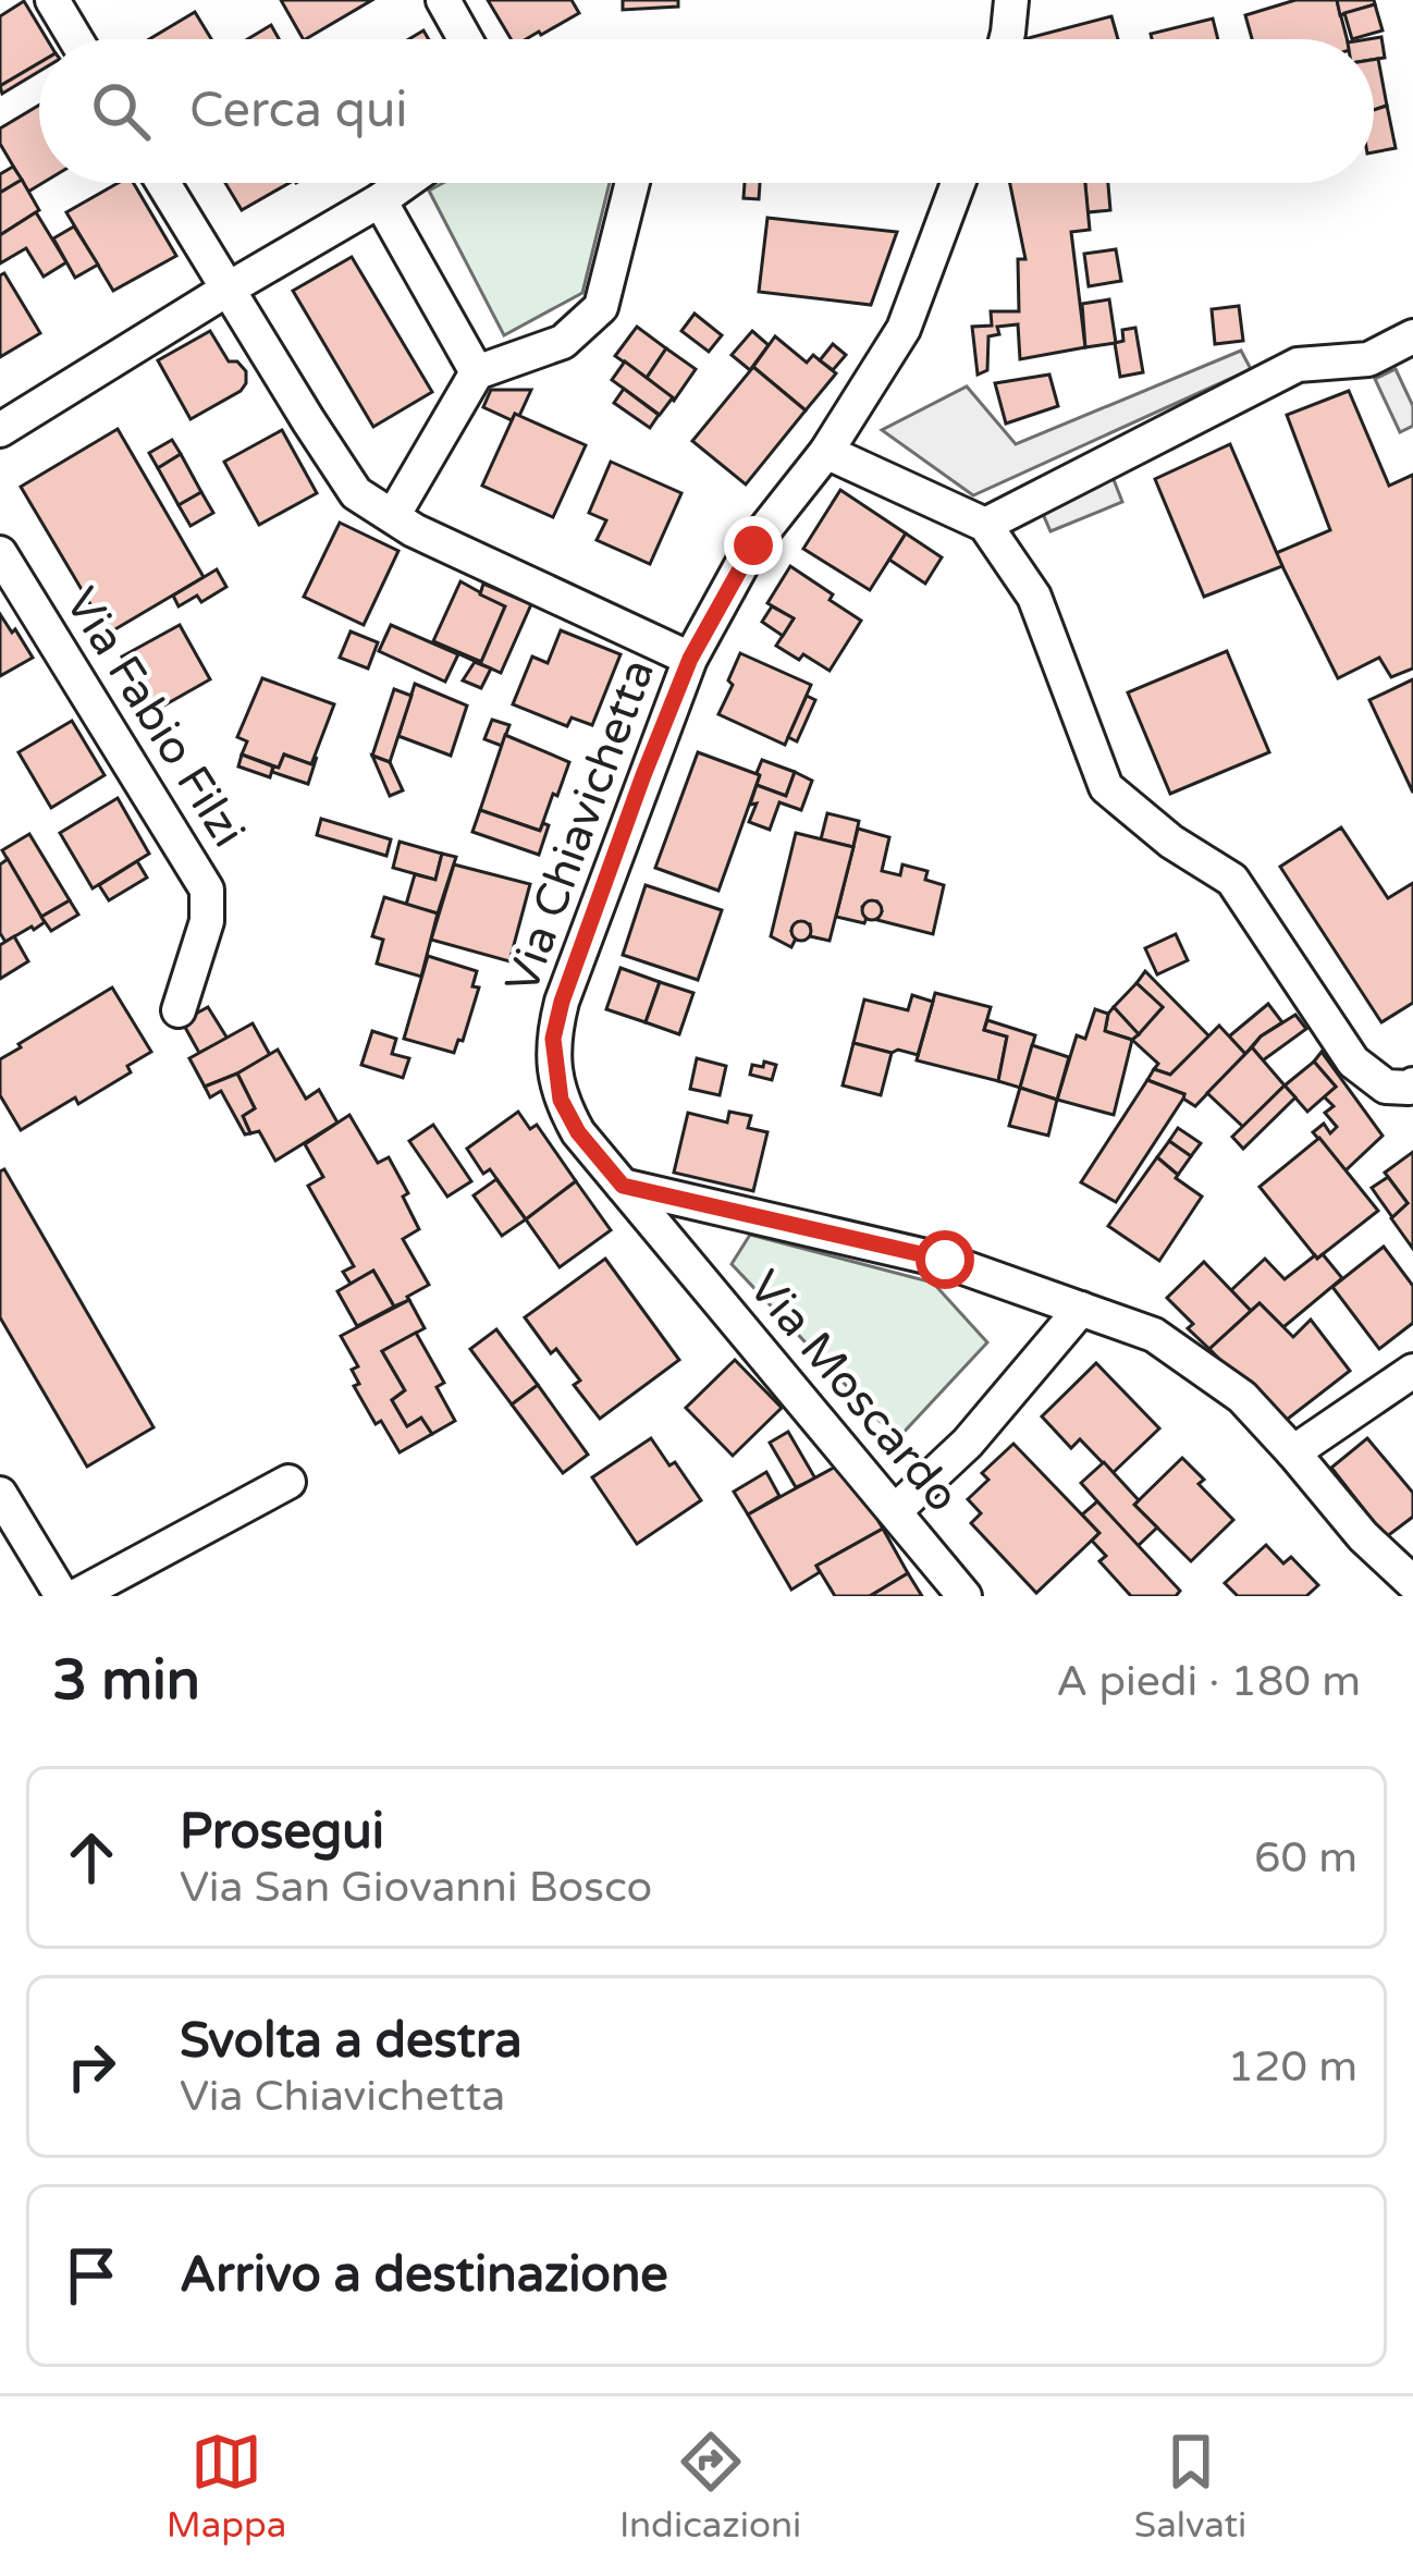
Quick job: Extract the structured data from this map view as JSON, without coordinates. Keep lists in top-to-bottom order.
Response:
{
  "streets": {
    "street": ["Via Fabio Filzi", "Via Chiavichetta", "Via Moscardo"]
  },
  "crossings": [
    ["Via Chiavichetta", "Via Moscardo"]
  ],
  "page": {
    "search": "Cerca qui",
    "heading": ["3 min", "A piedi · 180 m"],
    "list": [
      ["Prosegui", "Via San Giovanni Bosco", "60 m"],
      ["Svolta a destra", "Via Chiavichetta", "120 m"],
      "Arrivo a destinazione"
    ],
    "nav": ["Mappa", "Indicazioni", "Salvati"]
  }
}
